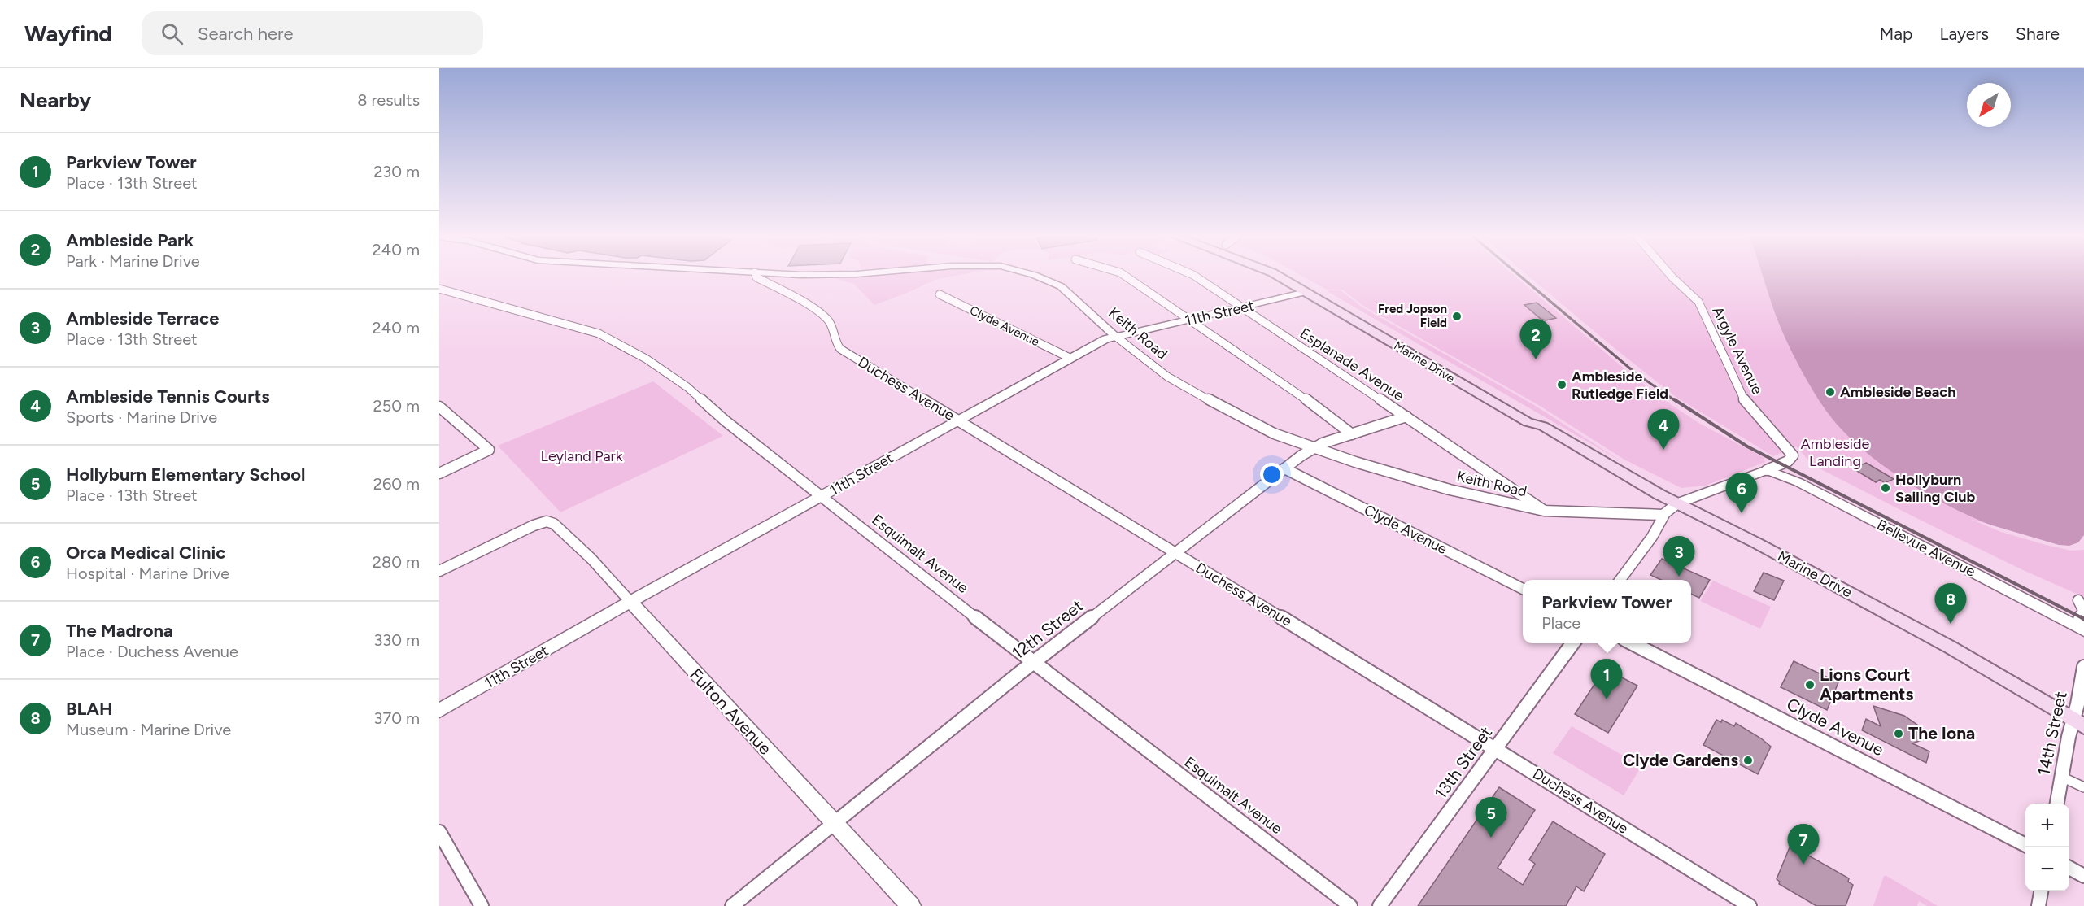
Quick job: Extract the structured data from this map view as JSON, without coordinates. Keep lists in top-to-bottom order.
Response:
{
  "streets": {
    "main road": ["Marine Drive"],
    "street": [
      "11th Street",
      "Clyde Avenue",
      "Keith Road",
      "Argyle Avenue",
      "Esplanade Avenue",
      "Duchess Avenue",
      "Bellevue Avenue",
      "Esquimalt Avenue",
      "12th Street",
      "Fulton Avenue",
      "14th Street",
      "13th Street"
    ]
  },
  "crossings": [
    ["11th Street", "Clyde Avenue"],
    ["11th Street", "Keith Road"],
    ["11th Street", "Marine Drive"],
    ["11th Street", "Esplanade Avenue"],
    ["11th Street", "Duchess Avenue"],
    ["11th Street", "Esquimalt Avenue"],
    ["11th Street", "Fulton Avenue"],
    ["Clyde Avenue", "12th Street"],
    ["Keith Road", "Esplanade Avenue"],
    ["Keith Road", "12th Street"],
    ["Argyle Avenue", "Bellevue Avenue"],
    ["Marine Drive", "14th Street"],
    ["Esplanade Avenue", "12th Street"],
    ["Duchess Avenue", "12th Street"],
    ["Duchess Avenue", "13th Street"],
    ["Esquimalt Avenue", "12th Street"],
    ["12th Street", "Fulton Avenue"]
  ],
  "parks": ["Ambleside Landing", "Leyland Park"],
  "places": [
    "Fred Jopson Field",
    "Ambleside Rutledge Field",
    "Ambleside Beach",
    "Hollyburn Sailing Club",
    "Lions Court Apartments",
    "The Iona",
    "Clyde Gardens"
  ],
  "north": "bottom left",
  "page": {
    "header": "Wayfind",
    "search": "Search here",
    "nav": ["Map", "Layers", "Share"],
    "heading": ["Nearby", "8 results"],
    "list": [
      {
        "mark": "1",
        "name": "Parkview Tower",
        "note": "Place · 13th Street",
        "value": "230 m"
      },
      {
        "mark": "2",
        "name": "Ambleside Park",
        "note": "Park · Marine Drive",
        "value": "240 m"
      },
      {
        "mark": "3",
        "name": "Ambleside Terrace",
        "note": "Place · 13th Street",
        "value": "240 m"
      },
      {
        "mark": "4",
        "name": "Ambleside Tennis Courts",
        "note": "Sports · Marine Drive",
        "value": "250 m"
      },
      {
        "mark": "5",
        "name": "Hollyburn Elementary School",
        "note": "Place · 13th Street",
        "value": "260 m"
      },
      {
        "mark": "6",
        "name": "Orca Medical Clinic",
        "note": "Hospital · Marine Drive",
        "value": "280 m"
      },
      {
        "mark": "7",
        "name": "The Madrona",
        "note": "Place · Duchess Avenue",
        "value": "330 m"
      },
      {
        "mark": "8",
        "name": "BLAH",
        "note": "Museum · Marine Drive",
        "value": "370 m"
      }
    ],
    "pins": [
      "2",
      "4",
      "6",
      "3",
      "8",
      "1",
      "5",
      "7"
    ],
    "popup": ["Parkview Tower", "Place"],
    "map_buttons": ["+", "−"]
  }
}
